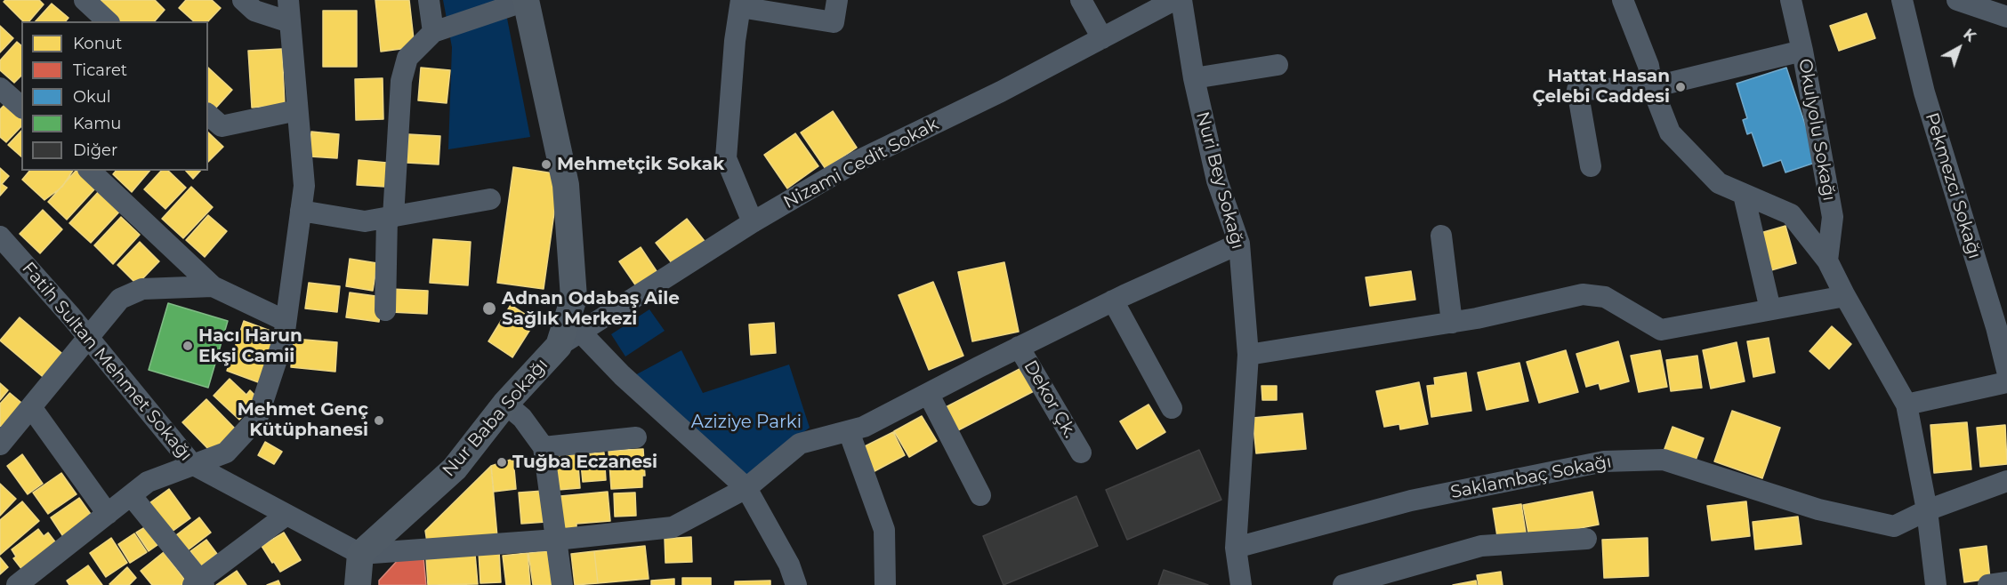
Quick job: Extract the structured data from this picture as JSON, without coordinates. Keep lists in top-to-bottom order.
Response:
{
  "streets": {
    "main road": ["Nur Baba Sokağı"],
    "street": [
      "Okulyolu Sokağı",
      "Nizami Cedit Sokak",
      "Nuri Bey Sokağı",
      "Pekmezci Sokağı",
      "Fatih Sultan Mehmet Sokağı",
      "Dekor Çk.",
      "Saklambaç Sokağı"
    ]
  },
  "crossings": [
    ["Nizami Cedit Sokak", "Nur Baba Sokağı"],
    ["Nuri Bey Sokağı", "Saklambaç Sokağı"],
    ["Fatih Sultan Mehmet Sokağı", "Nur Baba Sokağı"]
  ],
  "parks": ["Aziziye Parki"],
  "places": [
    "Hattat Hasan Çelebi Caddesi",
    "Mehmetçik Sokak",
    "Adnan Odabaş Aile Sağlık Merkezi",
    "Hacı Harun Ekşi Camii",
    "Mehmet Genç Kütüphanesi",
    "Tuğba Eczanesi"
  ],
  "legend": [
    "Konut",
    "Ticaret",
    "Okul",
    "Kamu",
    "Diğer"
  ],
  "north": "top right"
}
